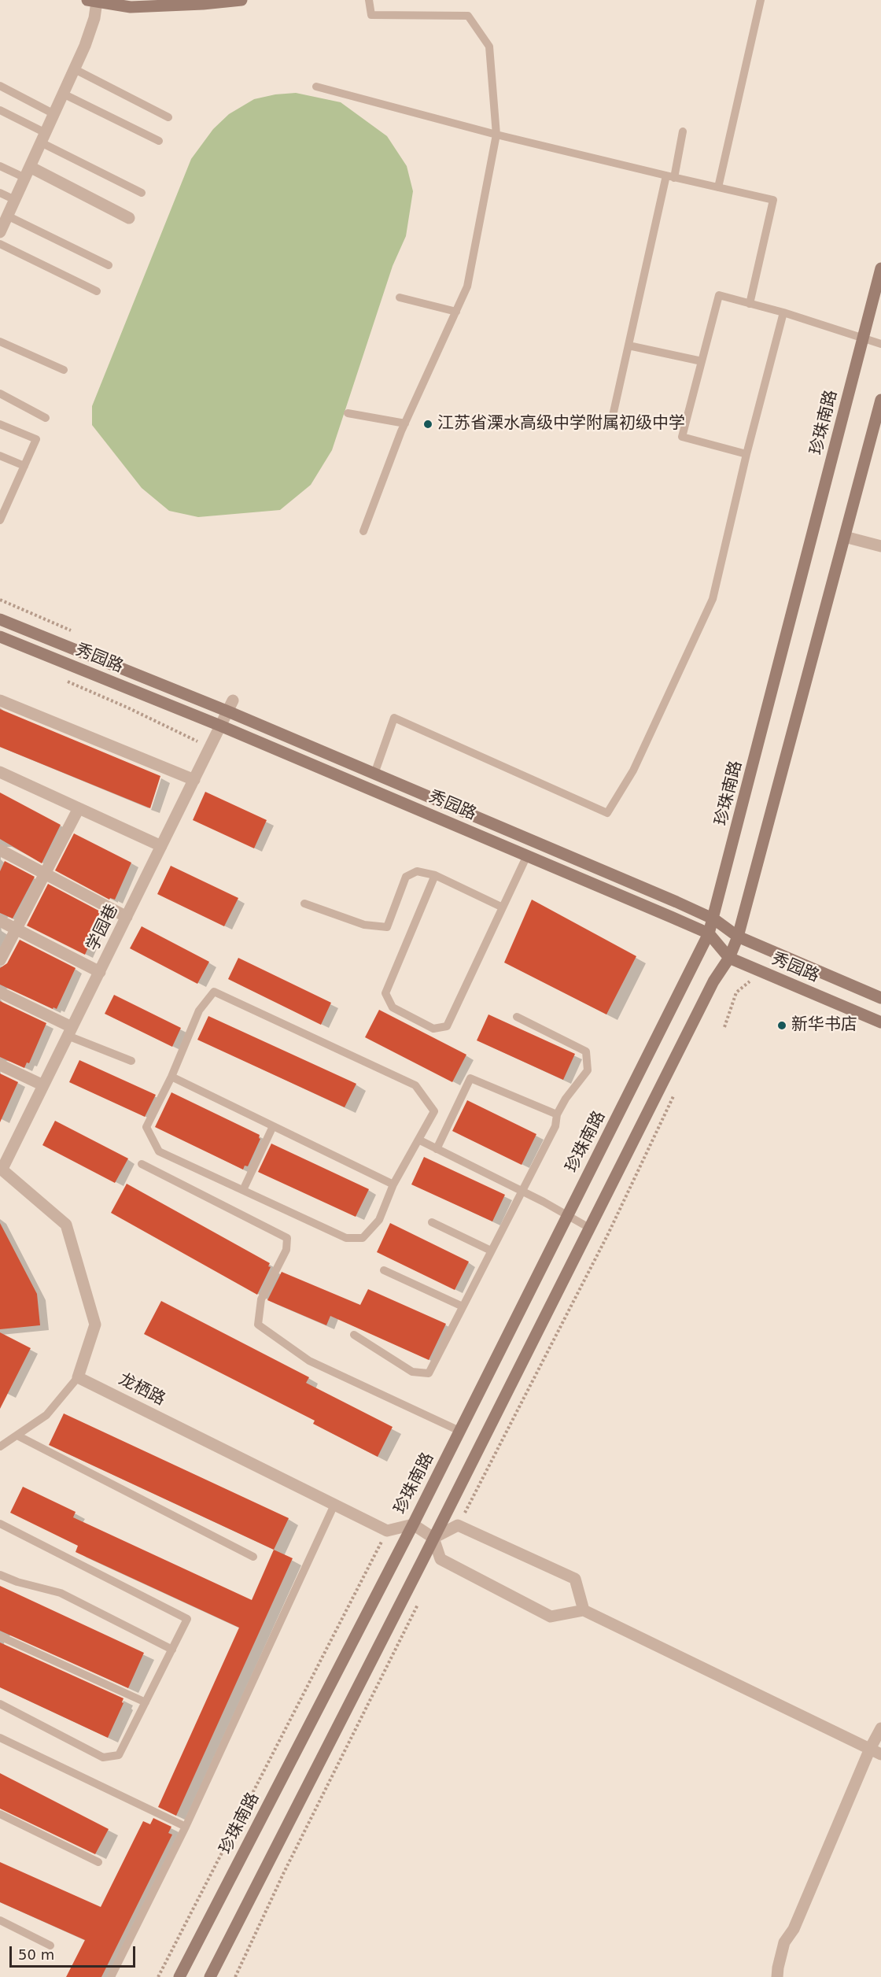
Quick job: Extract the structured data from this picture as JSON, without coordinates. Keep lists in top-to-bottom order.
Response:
{
  "streets": {
    "main road": ["珍珠南路", "秀园路"],
    "street": ["学园巷", "龙栖路"]
  },
  "crossings": [
    ["珍珠南路", "秀园路"],
    ["秀园路", "学园巷"]
  ],
  "places": ["江苏省溧水高级中学附属初级中学", "新华书店"],
  "scale_bar": "50 m"
}
